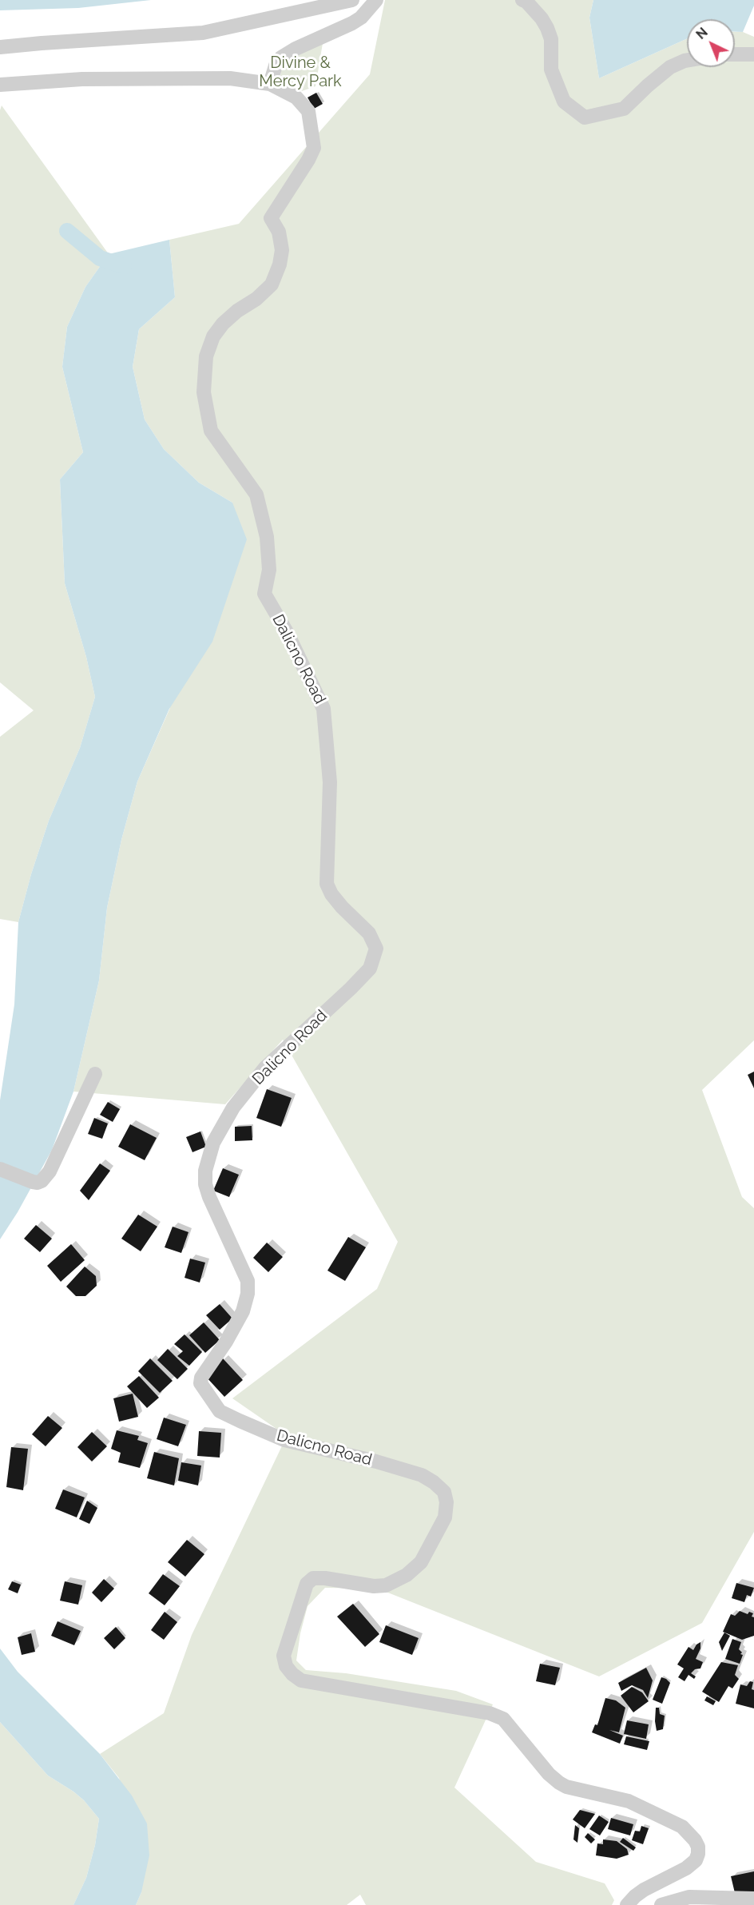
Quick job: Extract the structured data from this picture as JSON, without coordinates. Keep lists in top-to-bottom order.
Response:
{
  "streets": {
    "street": ["Dalicno Road"]
  },
  "parks": ["Divine & Mercy Park"],
  "north": "top left"
}
